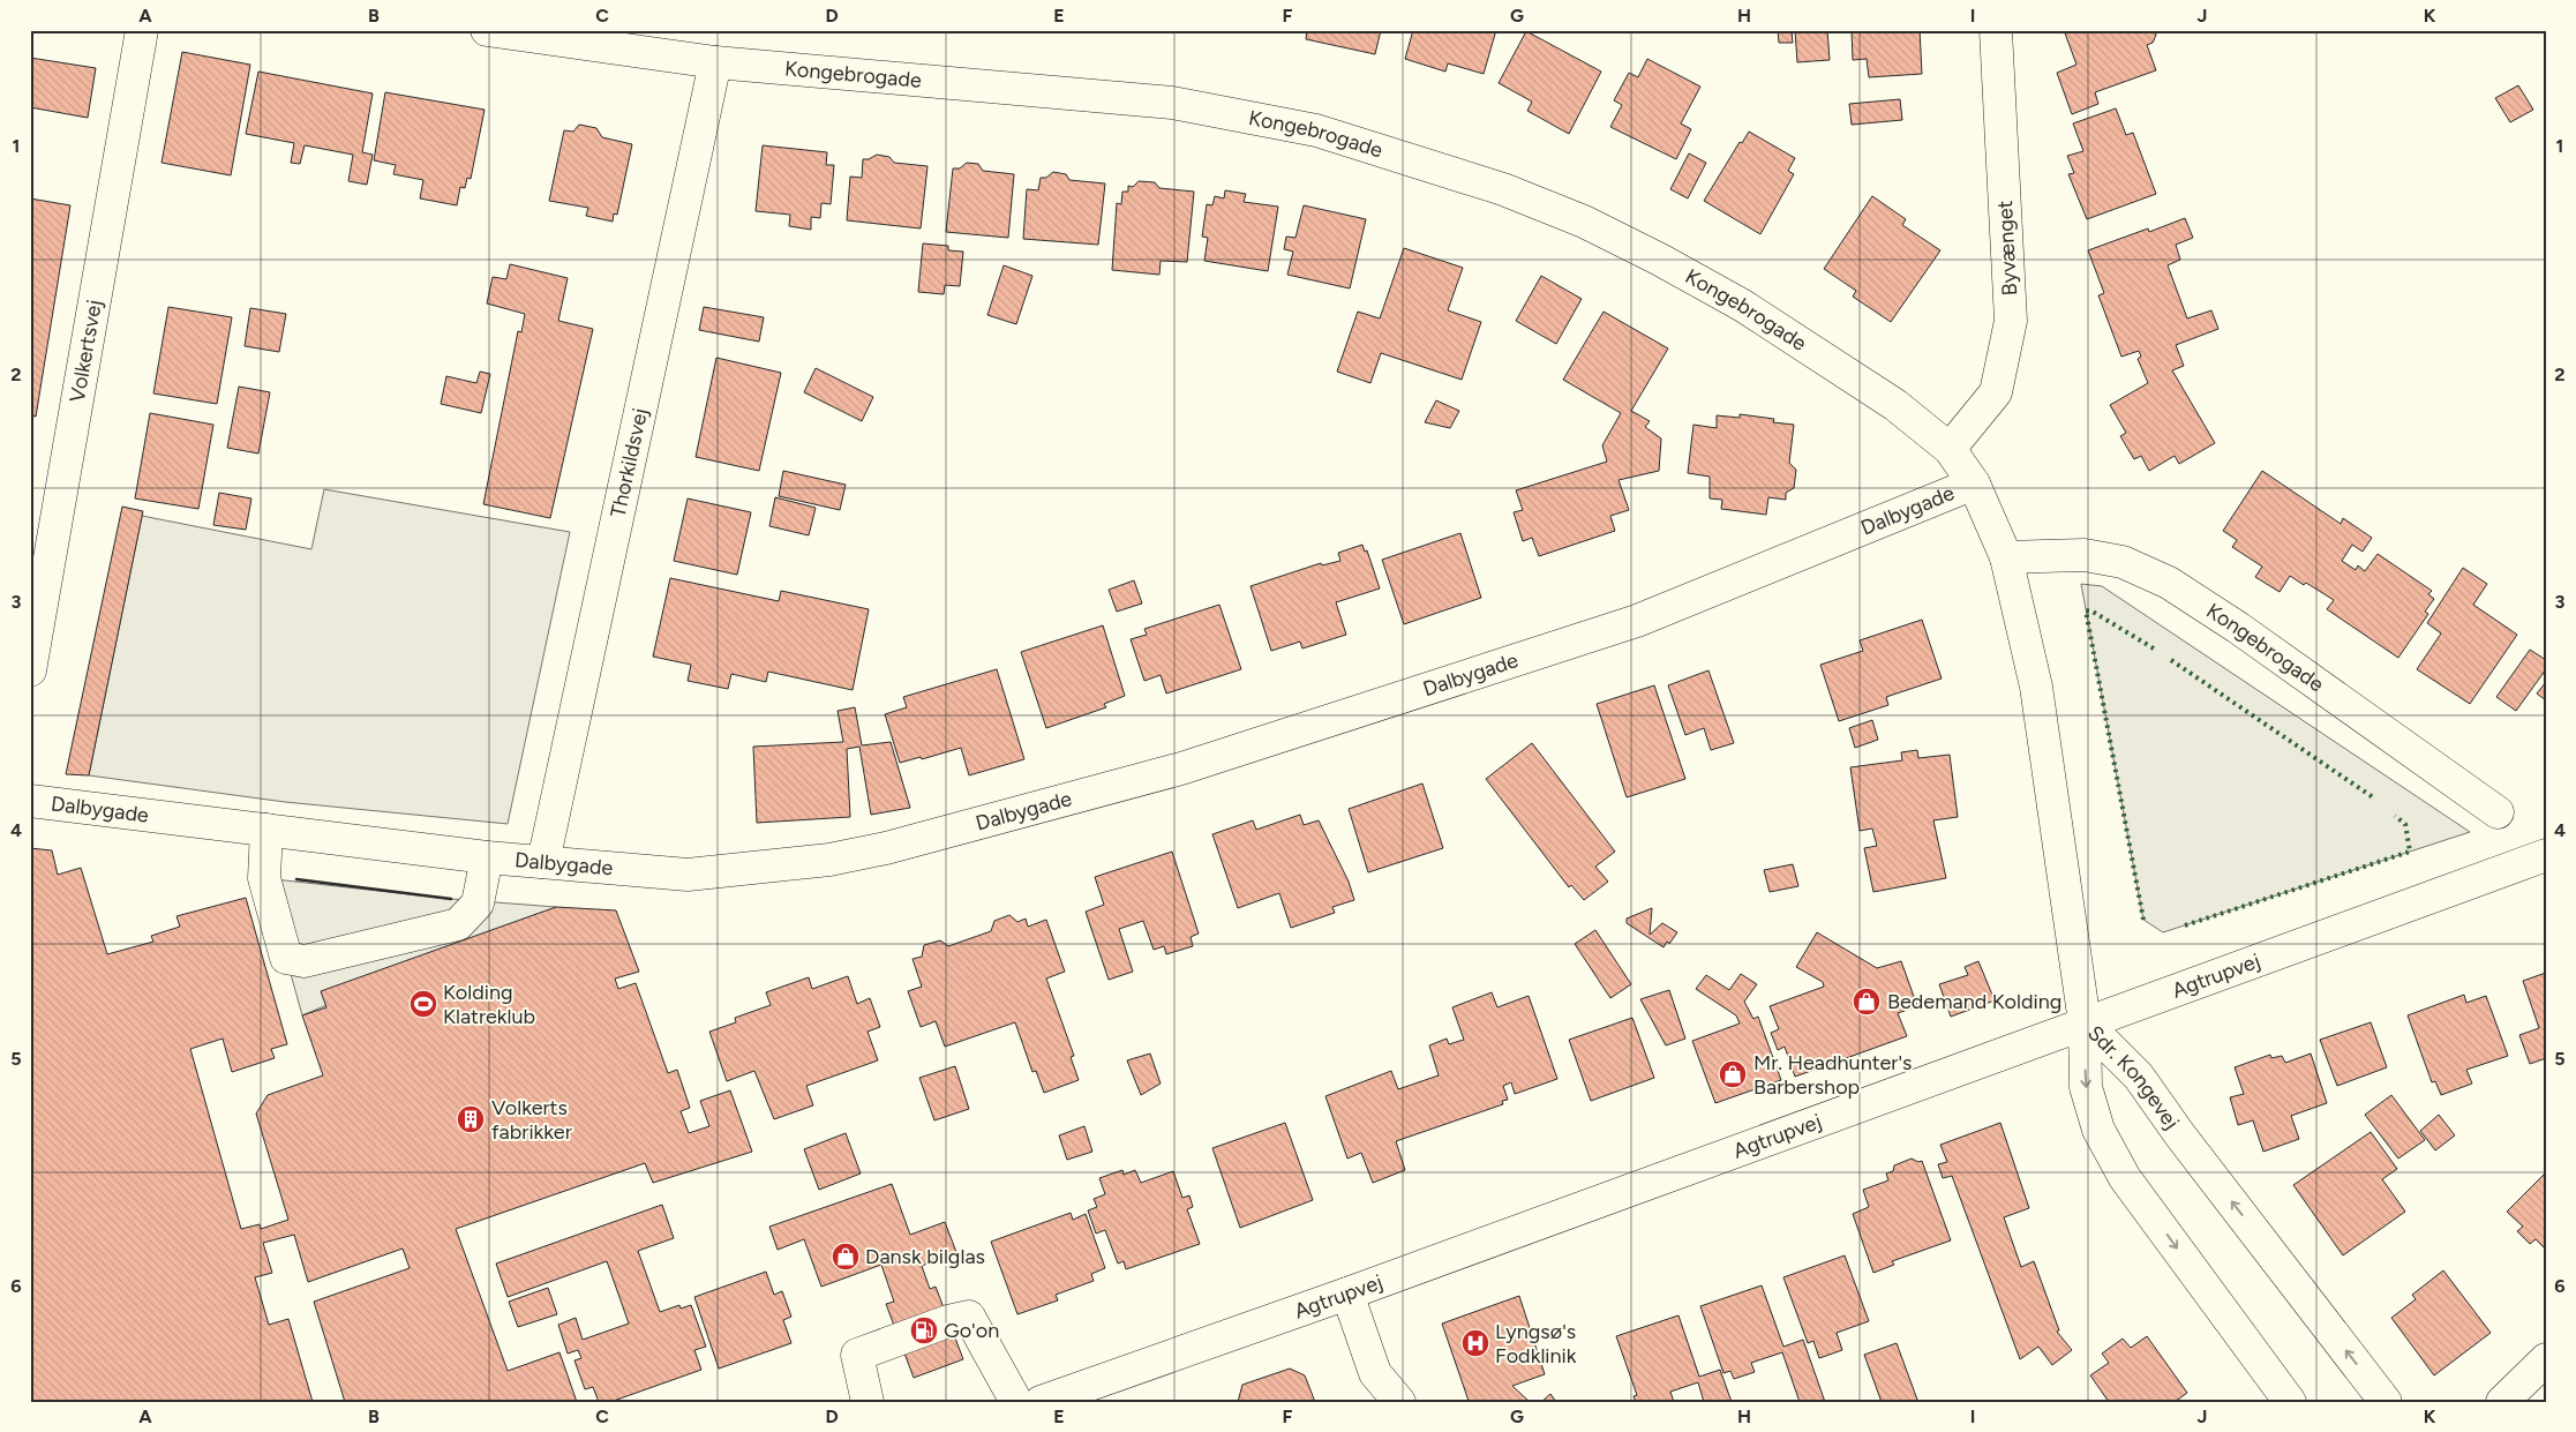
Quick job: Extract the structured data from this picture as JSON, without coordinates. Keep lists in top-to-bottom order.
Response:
{
  "streets": {
    "street": [
      "Kongebrogade",
      "Byvænget",
      "Volkertsvej",
      "Thorkildsvej",
      "Dalbygade",
      "Agtrupvej",
      "Sdr. Kongevej"
    ]
  },
  "crossings": [
    ["Kongebrogade", "Byvænget"],
    ["Kongebrogade", "Thorkildsvej"],
    ["Kongebrogade", "Dalbygade"],
    ["Kongebrogade", "Agtrupvej"],
    ["Kongebrogade", "Sdr. Kongevej"],
    ["Thorkildsvej", "Dalbygade"],
    ["Agtrupvej", "Sdr. Kongevej"]
  ],
  "places": {
    "shop": ["Bedemand Kolding", "Mr. Headhunter's Barbershop", "Dansk bilglas"],
    "sports": ["Kolding Klatreklub"],
    "building": ["Volkerts fabrikker"],
    "fuel station": ["Go'on"],
    "hospital": ["Lyngsø's Fodklinik"]
  },
  "grid": {
    "columns": [
      "A",
      "B",
      "C",
      "D",
      "E",
      "F",
      "G",
      "H",
      "I",
      "J",
      "K"
    ],
    "rows": [
      "1",
      "2",
      "3",
      "4",
      "5",
      "6"
    ]
  }
}
